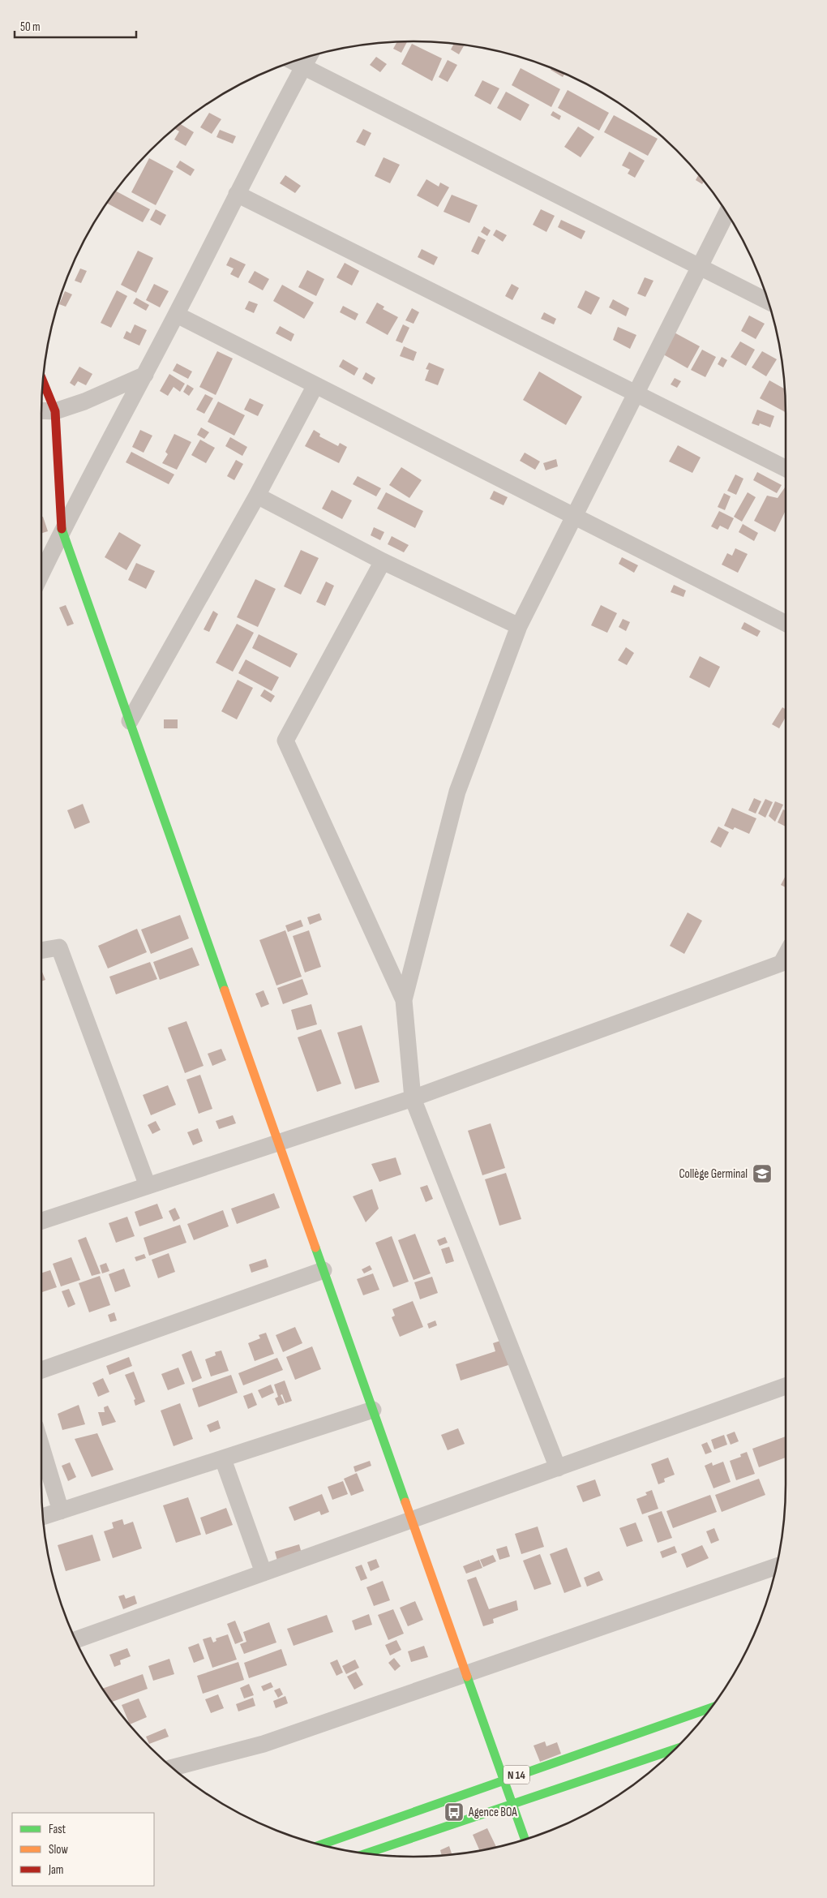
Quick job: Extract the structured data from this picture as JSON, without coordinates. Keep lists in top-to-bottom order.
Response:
{
  "streets": {
    "street": ["N 14"]
  },
  "places": {
    "school or university": ["Collège Germinal"],
    "bus stop": ["Agence BOA"]
  },
  "legend": ["Fast", "Slow", "Jam"],
  "scale_bar": "50 m"
}
